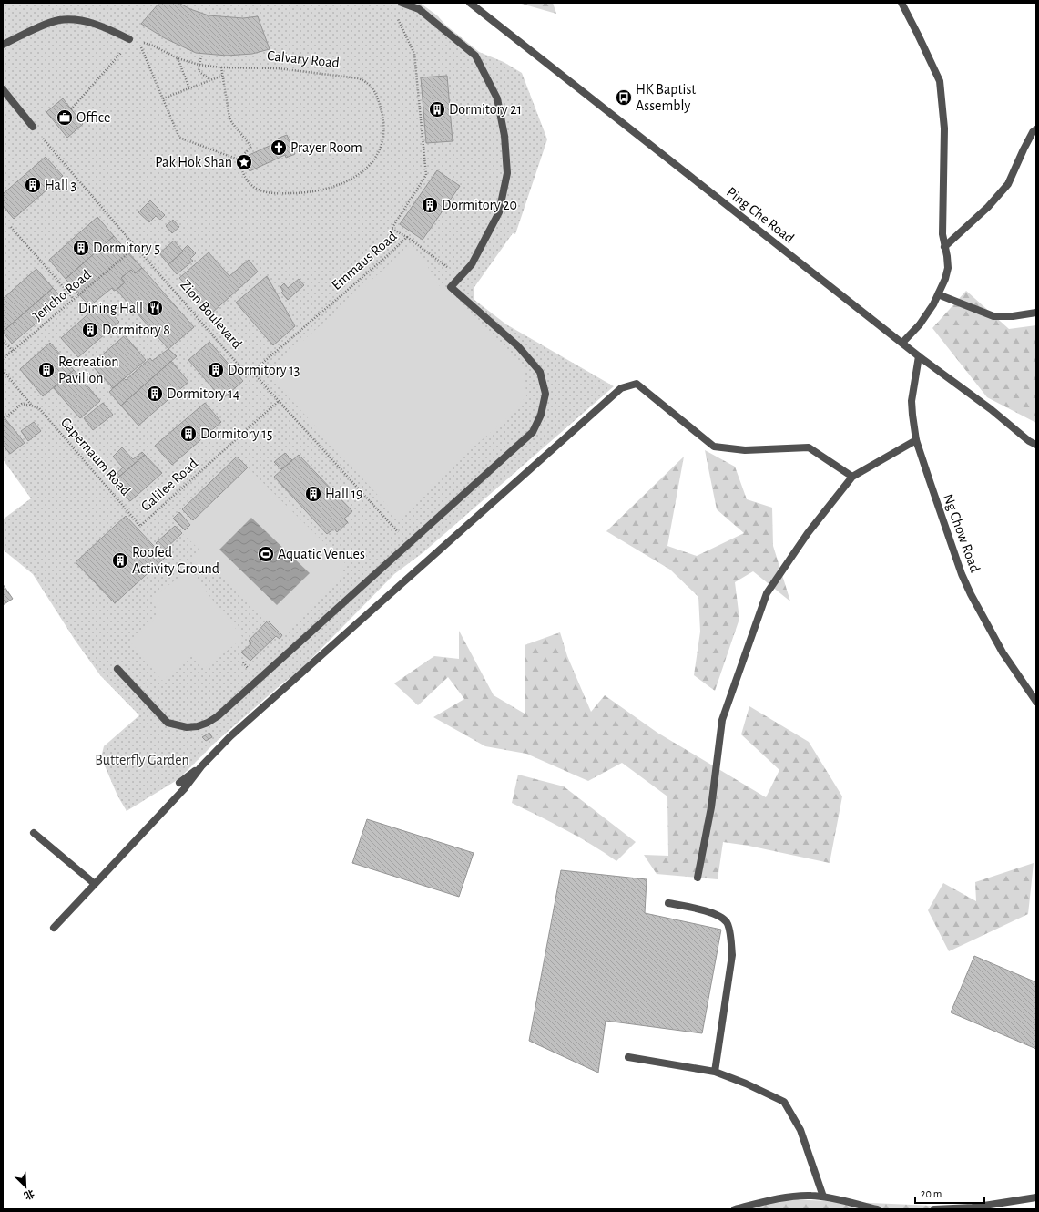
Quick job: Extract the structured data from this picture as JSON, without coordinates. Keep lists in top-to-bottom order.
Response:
{
  "streets": {
    "street": ["Ping Che Road", "Ng Chow Road"],
    "path": [
      "Calvary Road",
      "Emmaus Road",
      "Jericho Road",
      "Zion Boulevard",
      "Capernaum Road",
      "Galilee Road"
    ]
  },
  "crossings": [
    ["Ping Che Road", "Ng Chow Road"],
    ["Emmaus Road", "Zion Boulevard"],
    ["Jericho Road", "Zion Boulevard"],
    ["Zion Boulevard", "Galilee Road"],
    ["Capernaum Road", "Galilee Road"]
  ],
  "parks": ["Butterfly Garden"],
  "places": {
    "bus stop": ["HK Baptist Assembly"],
    "building": [
      "Dormitory 21",
      "Hall 3",
      "Dormitory 20",
      "Dormitory 5",
      "Dormitory 8",
      "Recreation Pavilion",
      "Dormitory 13",
      "Dormitory 14",
      "Dormitory 15",
      "Hall 19",
      "Roofed Activity Ground"
    ],
    "office": ["Office"],
    "church": ["Prayer Room"],
    "place": ["Pak Hok Shan"],
    "restaurant": ["Dining Hall"],
    "sports": ["Aquatic Venues"]
  },
  "scale_bar": "20 m",
  "north": "bottom right"
}
